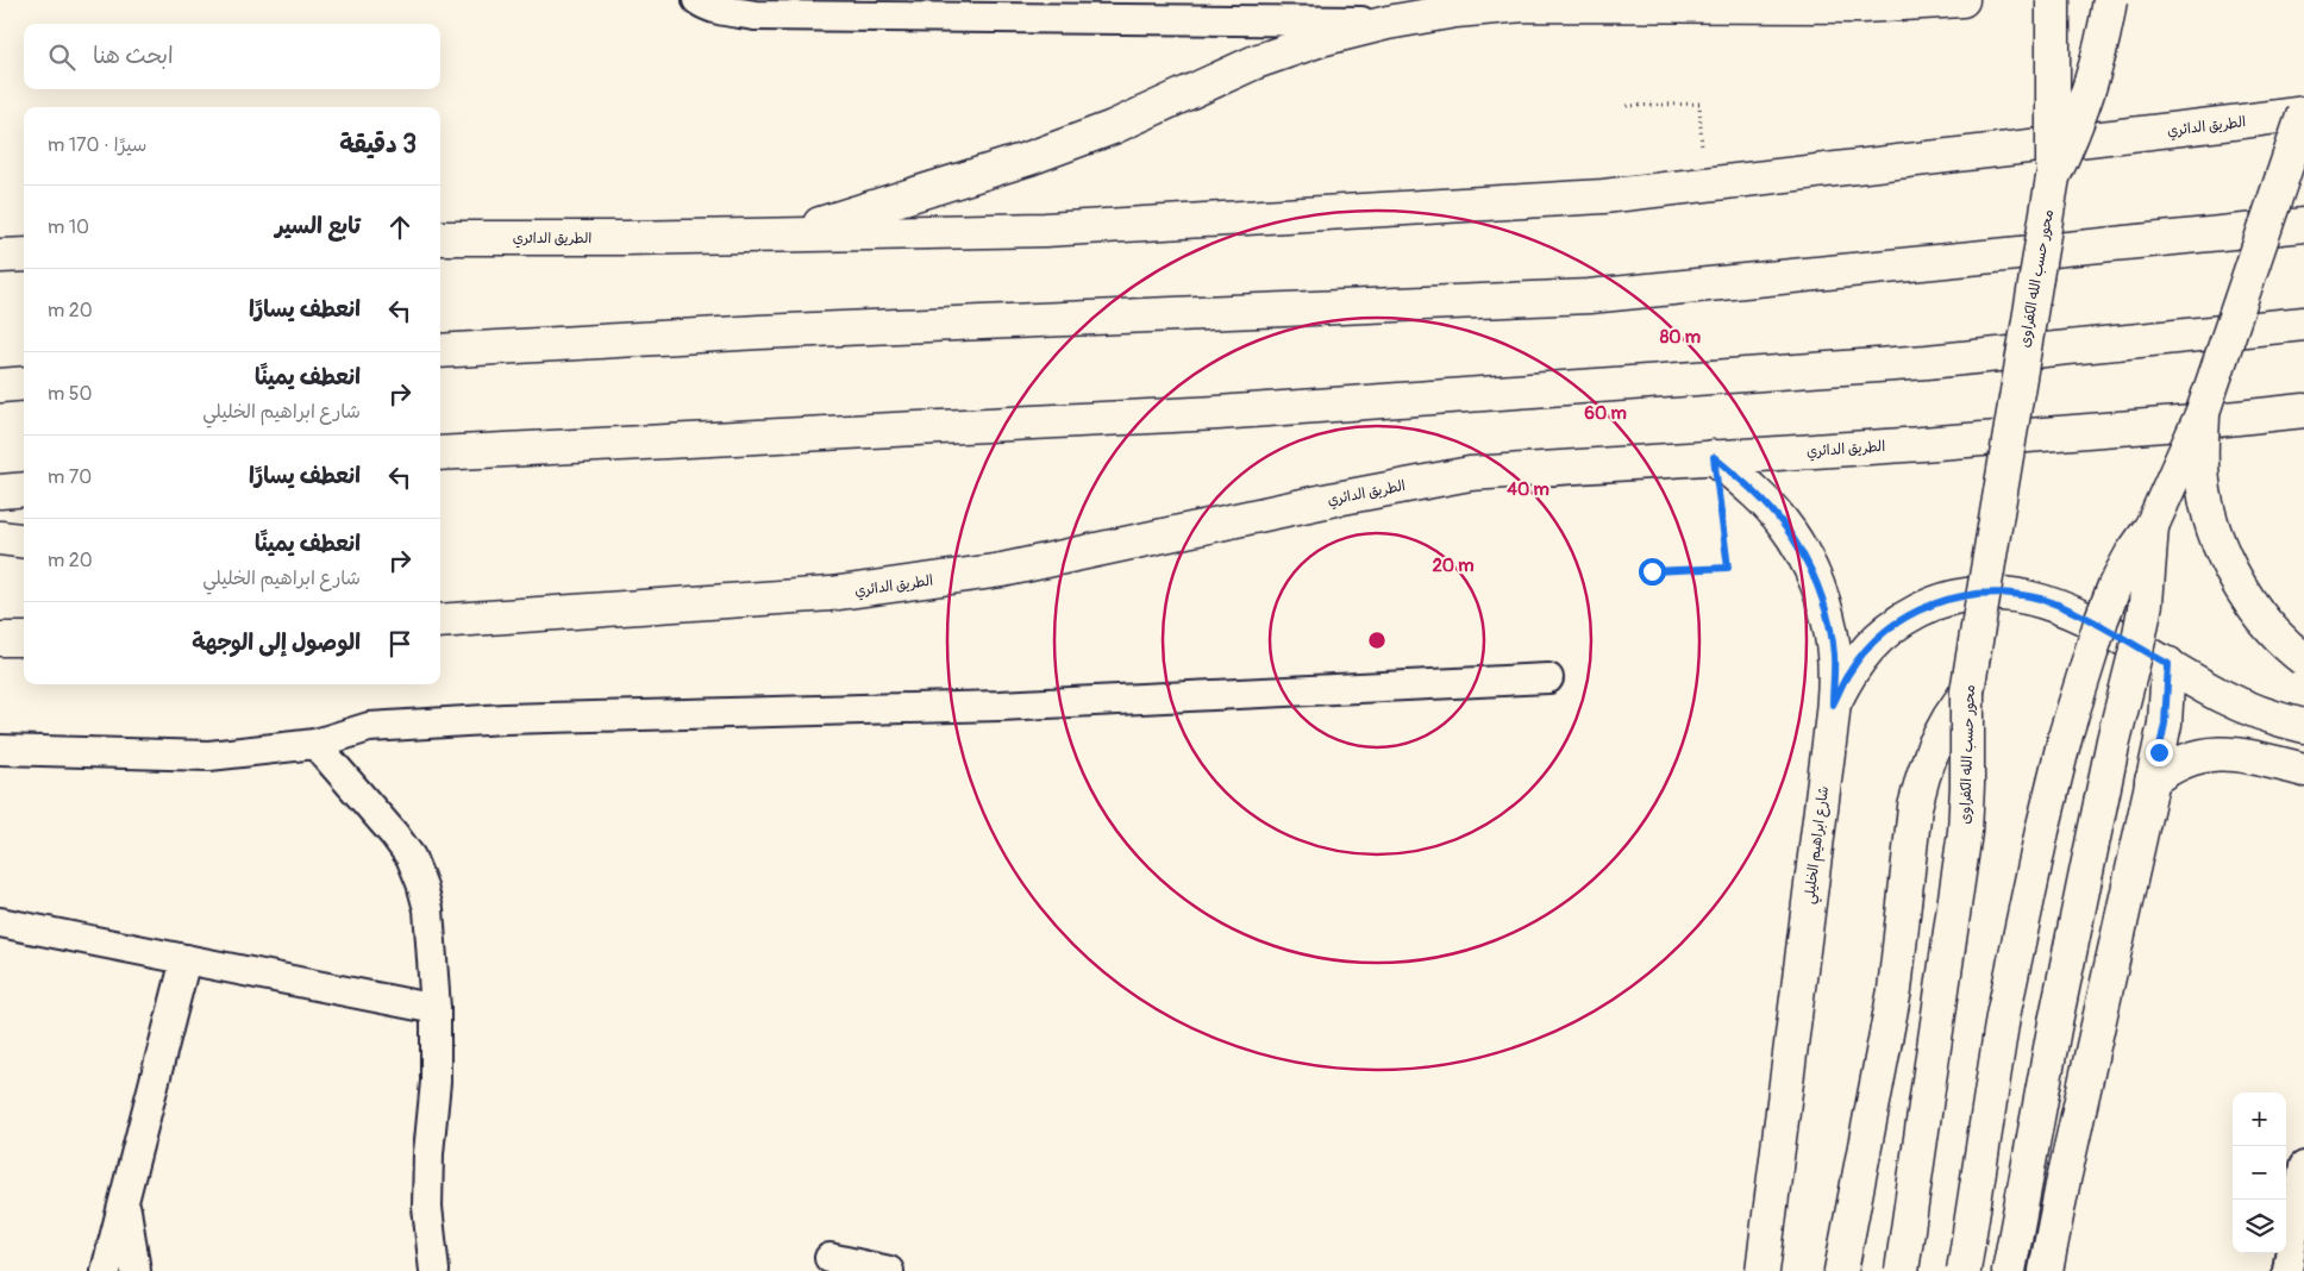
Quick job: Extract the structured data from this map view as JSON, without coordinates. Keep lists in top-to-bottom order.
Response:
{
  "streets": {
    "main road": ["الطريق الدائري", "محور حسب الله الكفراوى", "شارع ابراهيم الخليلي"]
  },
  "crossings": [
    ["الطريق الدائري", "شارع ابراهيم الخليلي"]
  ],
  "page": {
    "search": "ابحث هنا",
    "heading": ["3 دقيقة", "سيرًا · 170 m"],
    "list": [
      ["تابع السير", "10 m"],
      ["انعطف يسارًا", "20 m"],
      ["انعطف يمينًا", "شارع ابراهيم الخليلي", "50 m"],
      ["انعطف يسارًا", "70 m"],
      ["انعطف يمينًا", "شارع ابراهيم الخليلي", "20 m"],
      "الوصول إلى الوجهة"
    ],
    "map_buttons": ["+", "−"]
  },
  "rings": [
    "80 m",
    "60 m",
    "40 m",
    "20 m"
  ]
}
